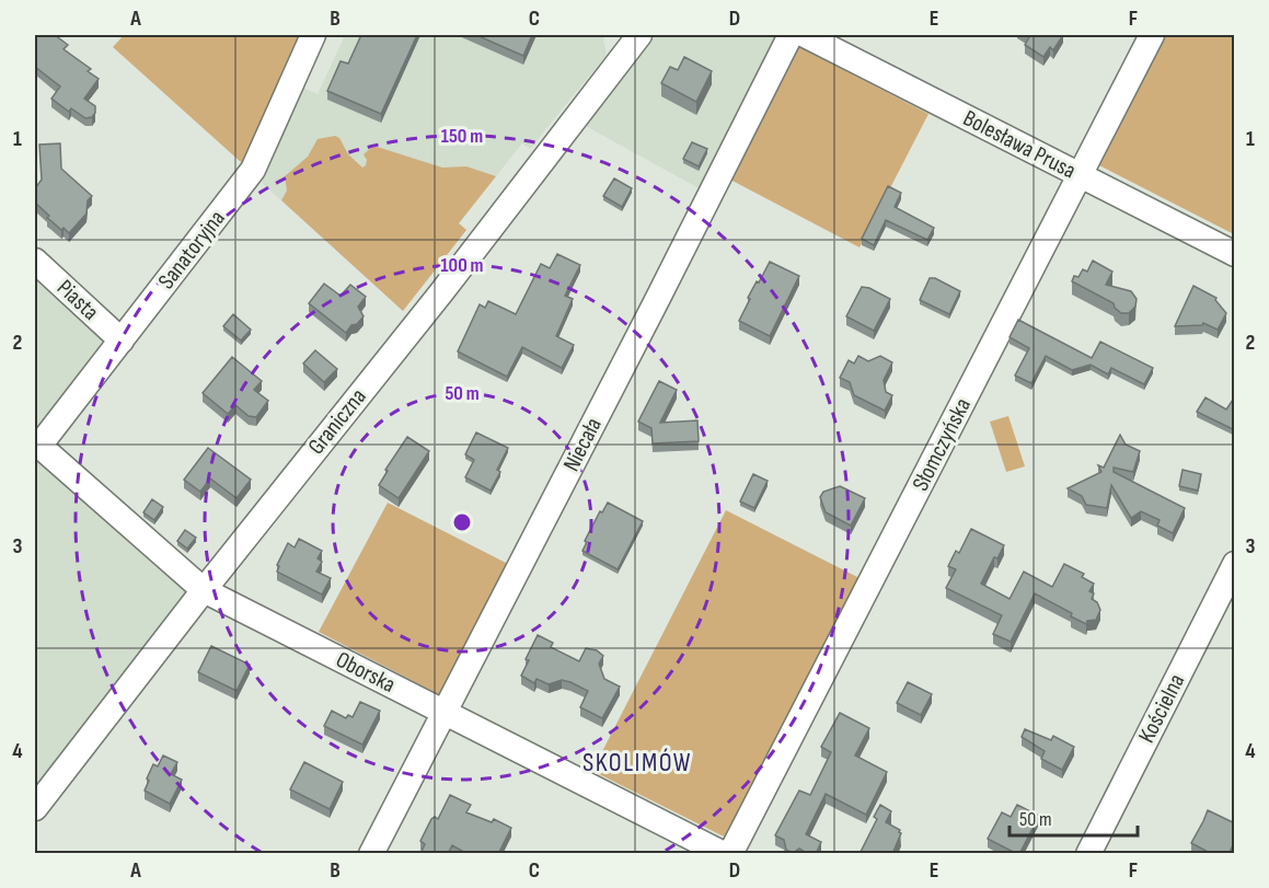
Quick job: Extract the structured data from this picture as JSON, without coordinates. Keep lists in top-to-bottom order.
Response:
{
  "streets": {
    "street": [
      "Bolesława Prusa",
      "Sanatoryjna",
      "Piasta",
      "Graniczna",
      "Niecała",
      "Słomczyńska",
      "Oborska",
      "Kościelna"
    ]
  },
  "crossings": [
    ["Bolesława Prusa", "Słomczyńska"],
    ["Sanatoryjna", "Piasta"],
    ["Sanatoryjna", "Oborska"],
    ["Graniczna", "Oborska"],
    ["Niecała", "Oborska"]
  ],
  "districts": ["SKOLIMÓW"],
  "scale_bar": "50 m",
  "grid": {
    "columns": [
      "A",
      "B",
      "C",
      "D",
      "E",
      "F"
    ],
    "rows": [
      "1",
      "2",
      "3",
      "4"
    ]
  },
  "rings": ["150 m", "100 m", "50 m"]
}
